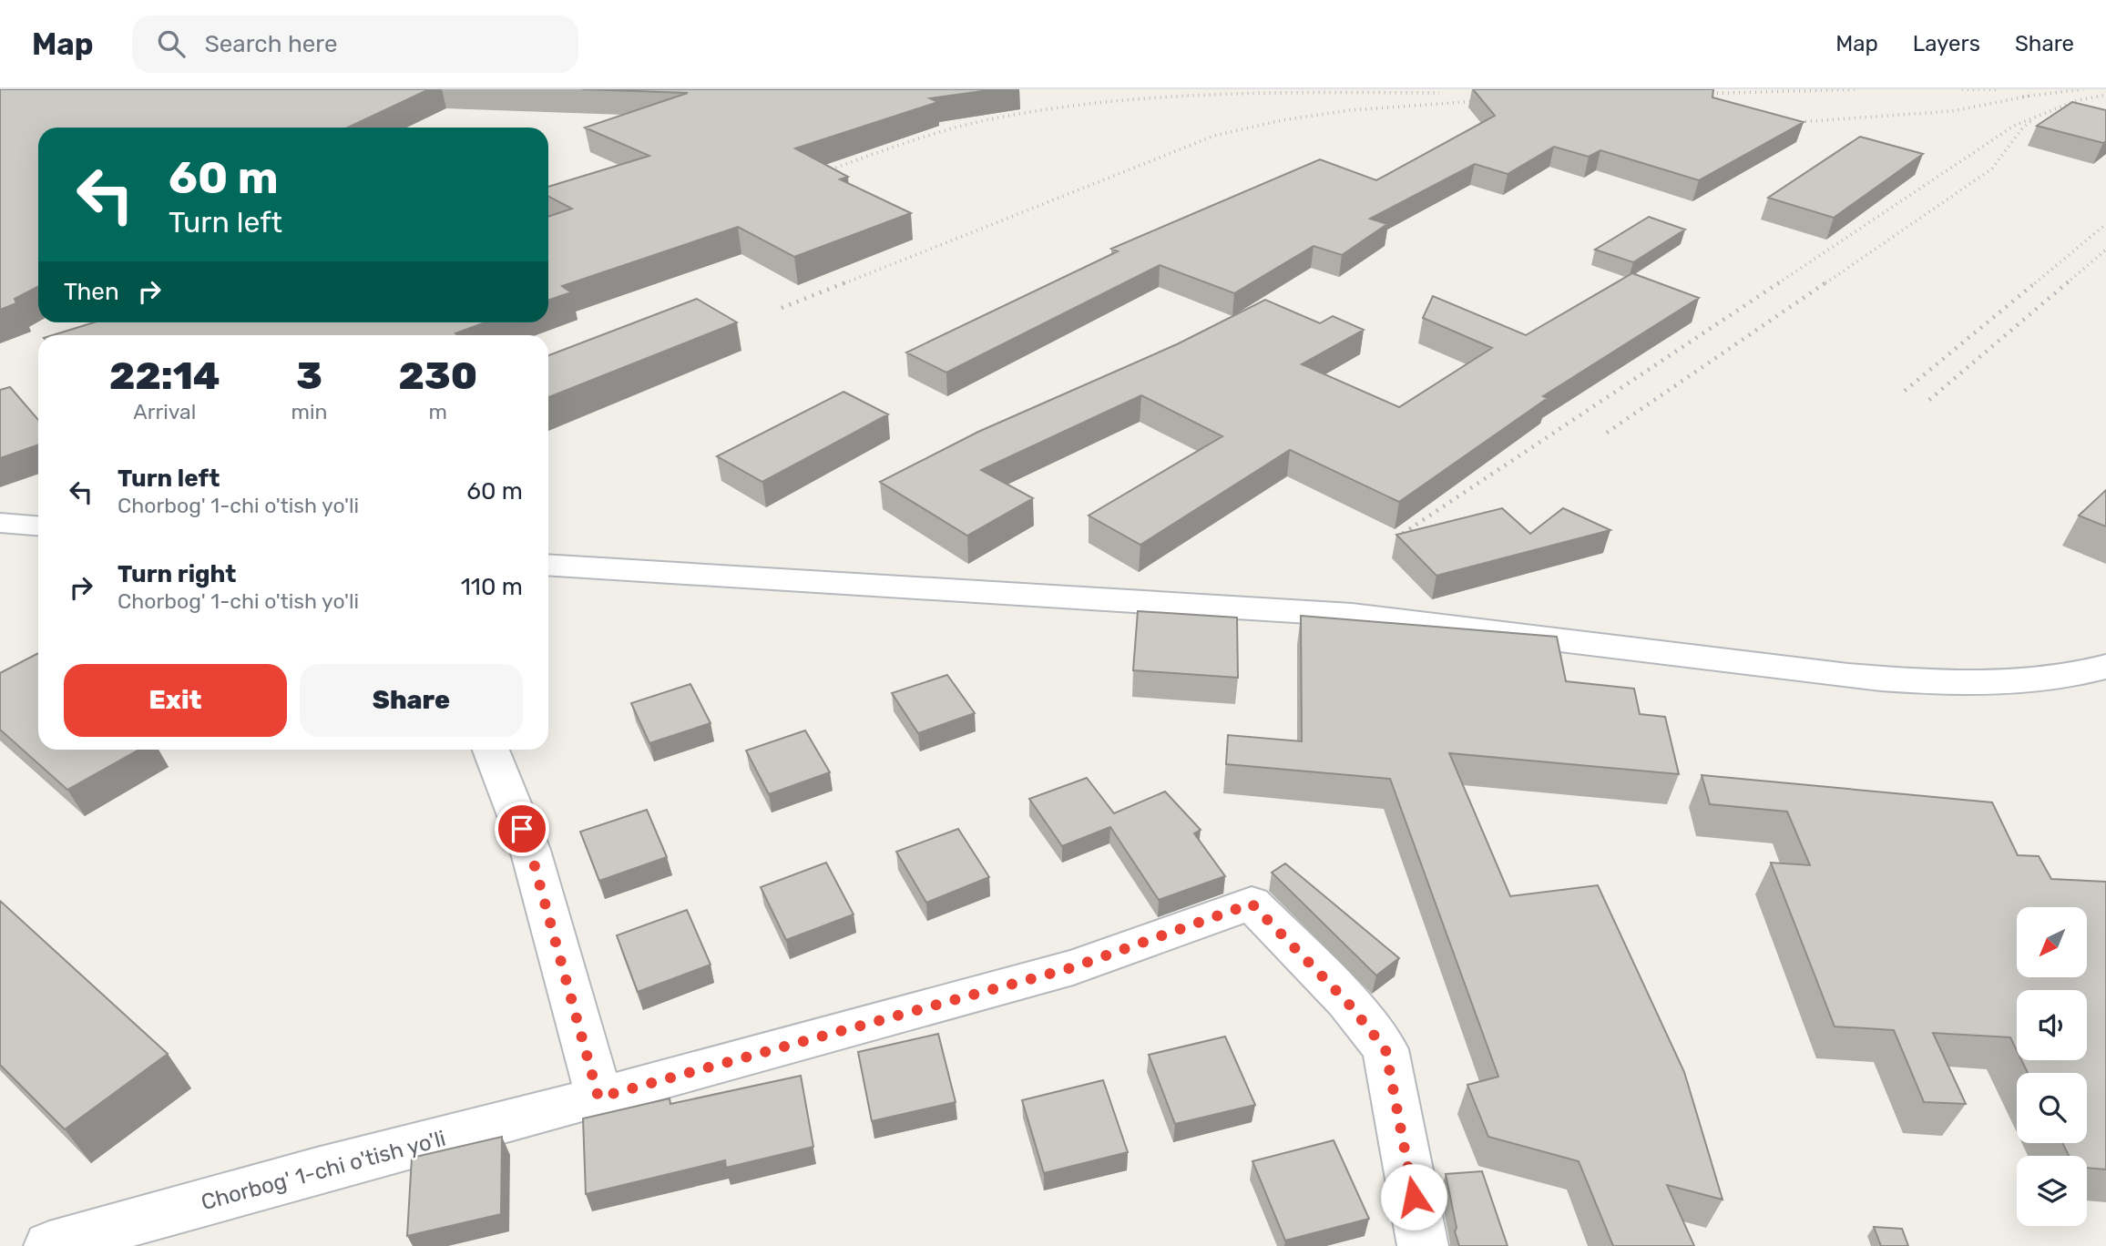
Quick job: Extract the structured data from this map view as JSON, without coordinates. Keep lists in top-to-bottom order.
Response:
{
  "streets": {
    "street": ["Chorbog' 1-chi o'tish yo'li"]
  },
  "north": "bottom left",
  "page": {
    "header": "Map",
    "search": "Search here",
    "nav": ["Map", "Layers", "Share"],
    "turn": ["60 m", "Turn left"],
    "then": "Then",
    "eta": [
      "22:14",
      "Arrival",
      "3",
      "min",
      "230",
      "m"
    ],
    "list": [
      {
        "name": "Turn left",
        "note": "Chorbog' 1-chi o'tish yo'li",
        "value": "60 m"
      },
      {
        "name": "Turn right",
        "note": "Chorbog' 1-chi o'tish yo'li",
        "value": "110 m"
      }
    ],
    "buttons": ["Exit", "Share"]
  }
}
